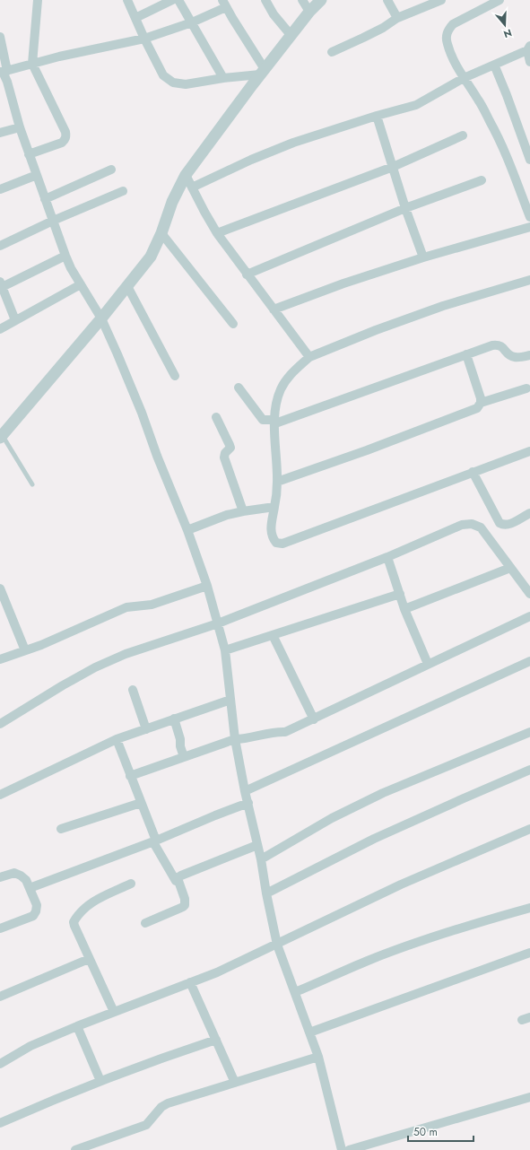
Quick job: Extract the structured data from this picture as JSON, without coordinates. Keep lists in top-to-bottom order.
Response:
{
  "scale_bar": "50 m",
  "north": "bottom"
}
